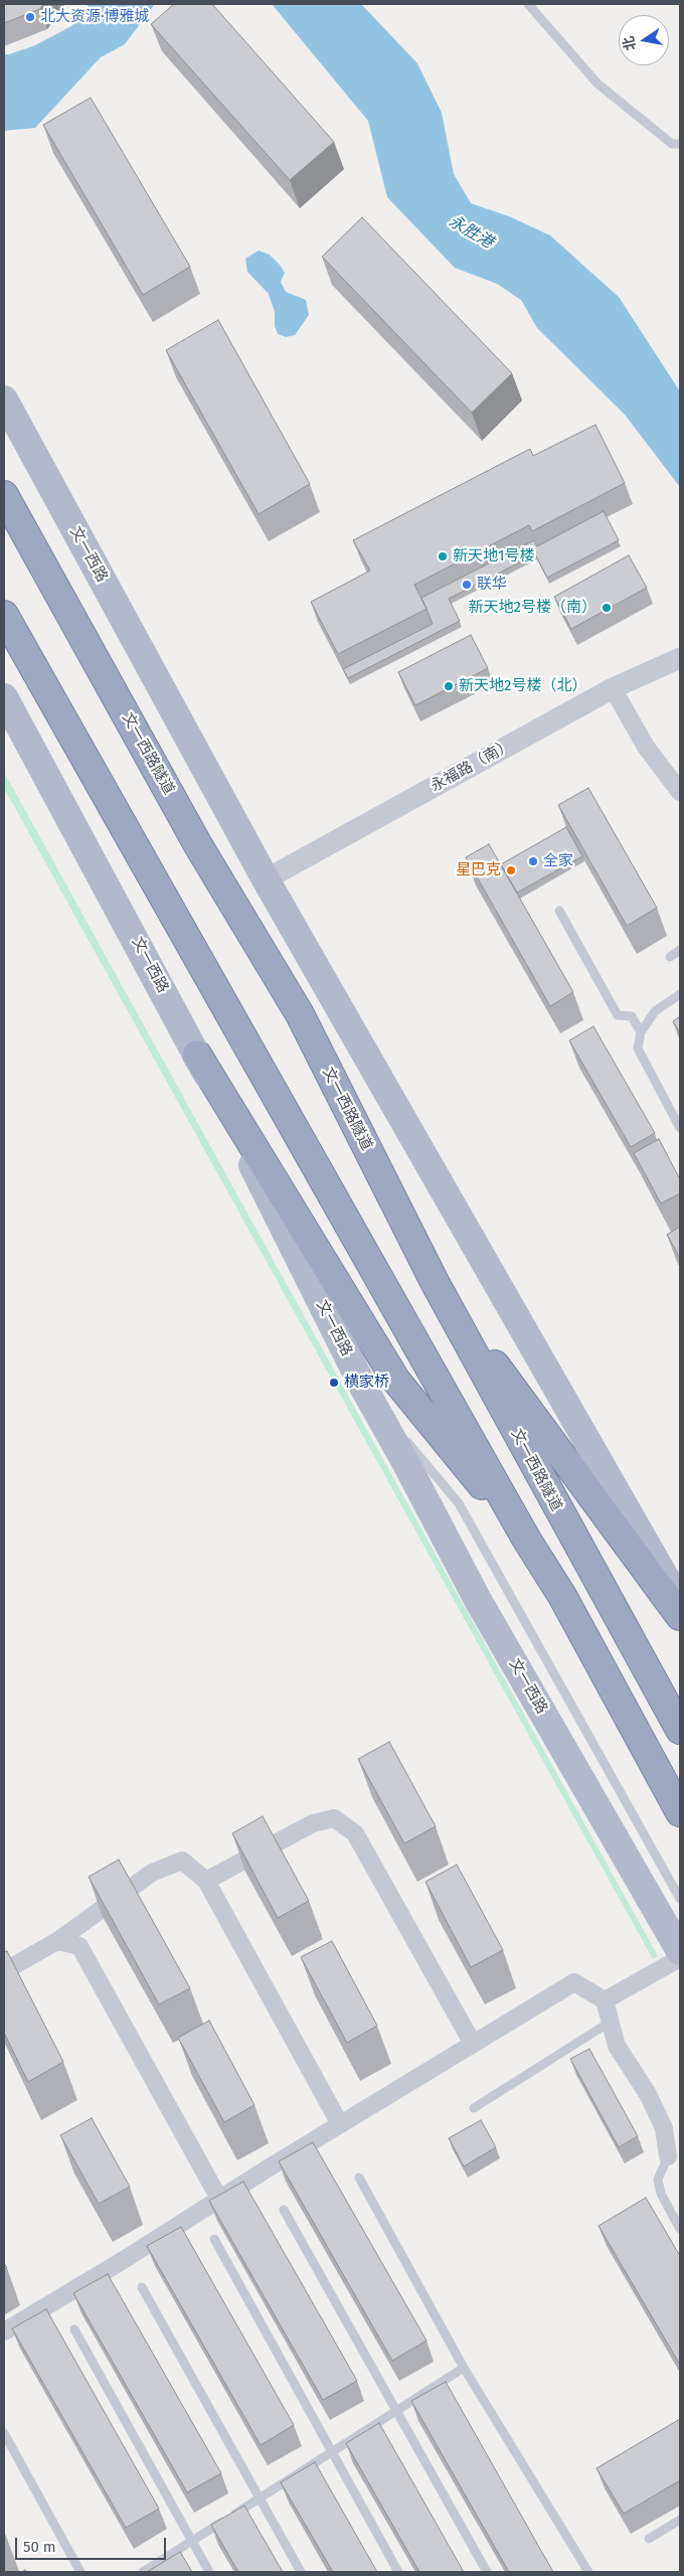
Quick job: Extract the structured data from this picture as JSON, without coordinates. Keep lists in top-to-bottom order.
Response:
{
  "streets": {
    "highway": ["文一西路隧道"],
    "main road": ["文一西路"],
    "street": ["永福路（南）"]
  },
  "crossings": [
    ["文一西路", "永福路（南）"]
  ],
  "water": ["永胜港"],
  "places": [
    "北大资源·博雅城",
    "新天地1号楼",
    "联华",
    "新天地2号楼（南）",
    "新天地2号楼（北）",
    "全家",
    "星巴克",
    "横家桥"
  ],
  "scale_bar": "50 m",
  "north": "left"
}
